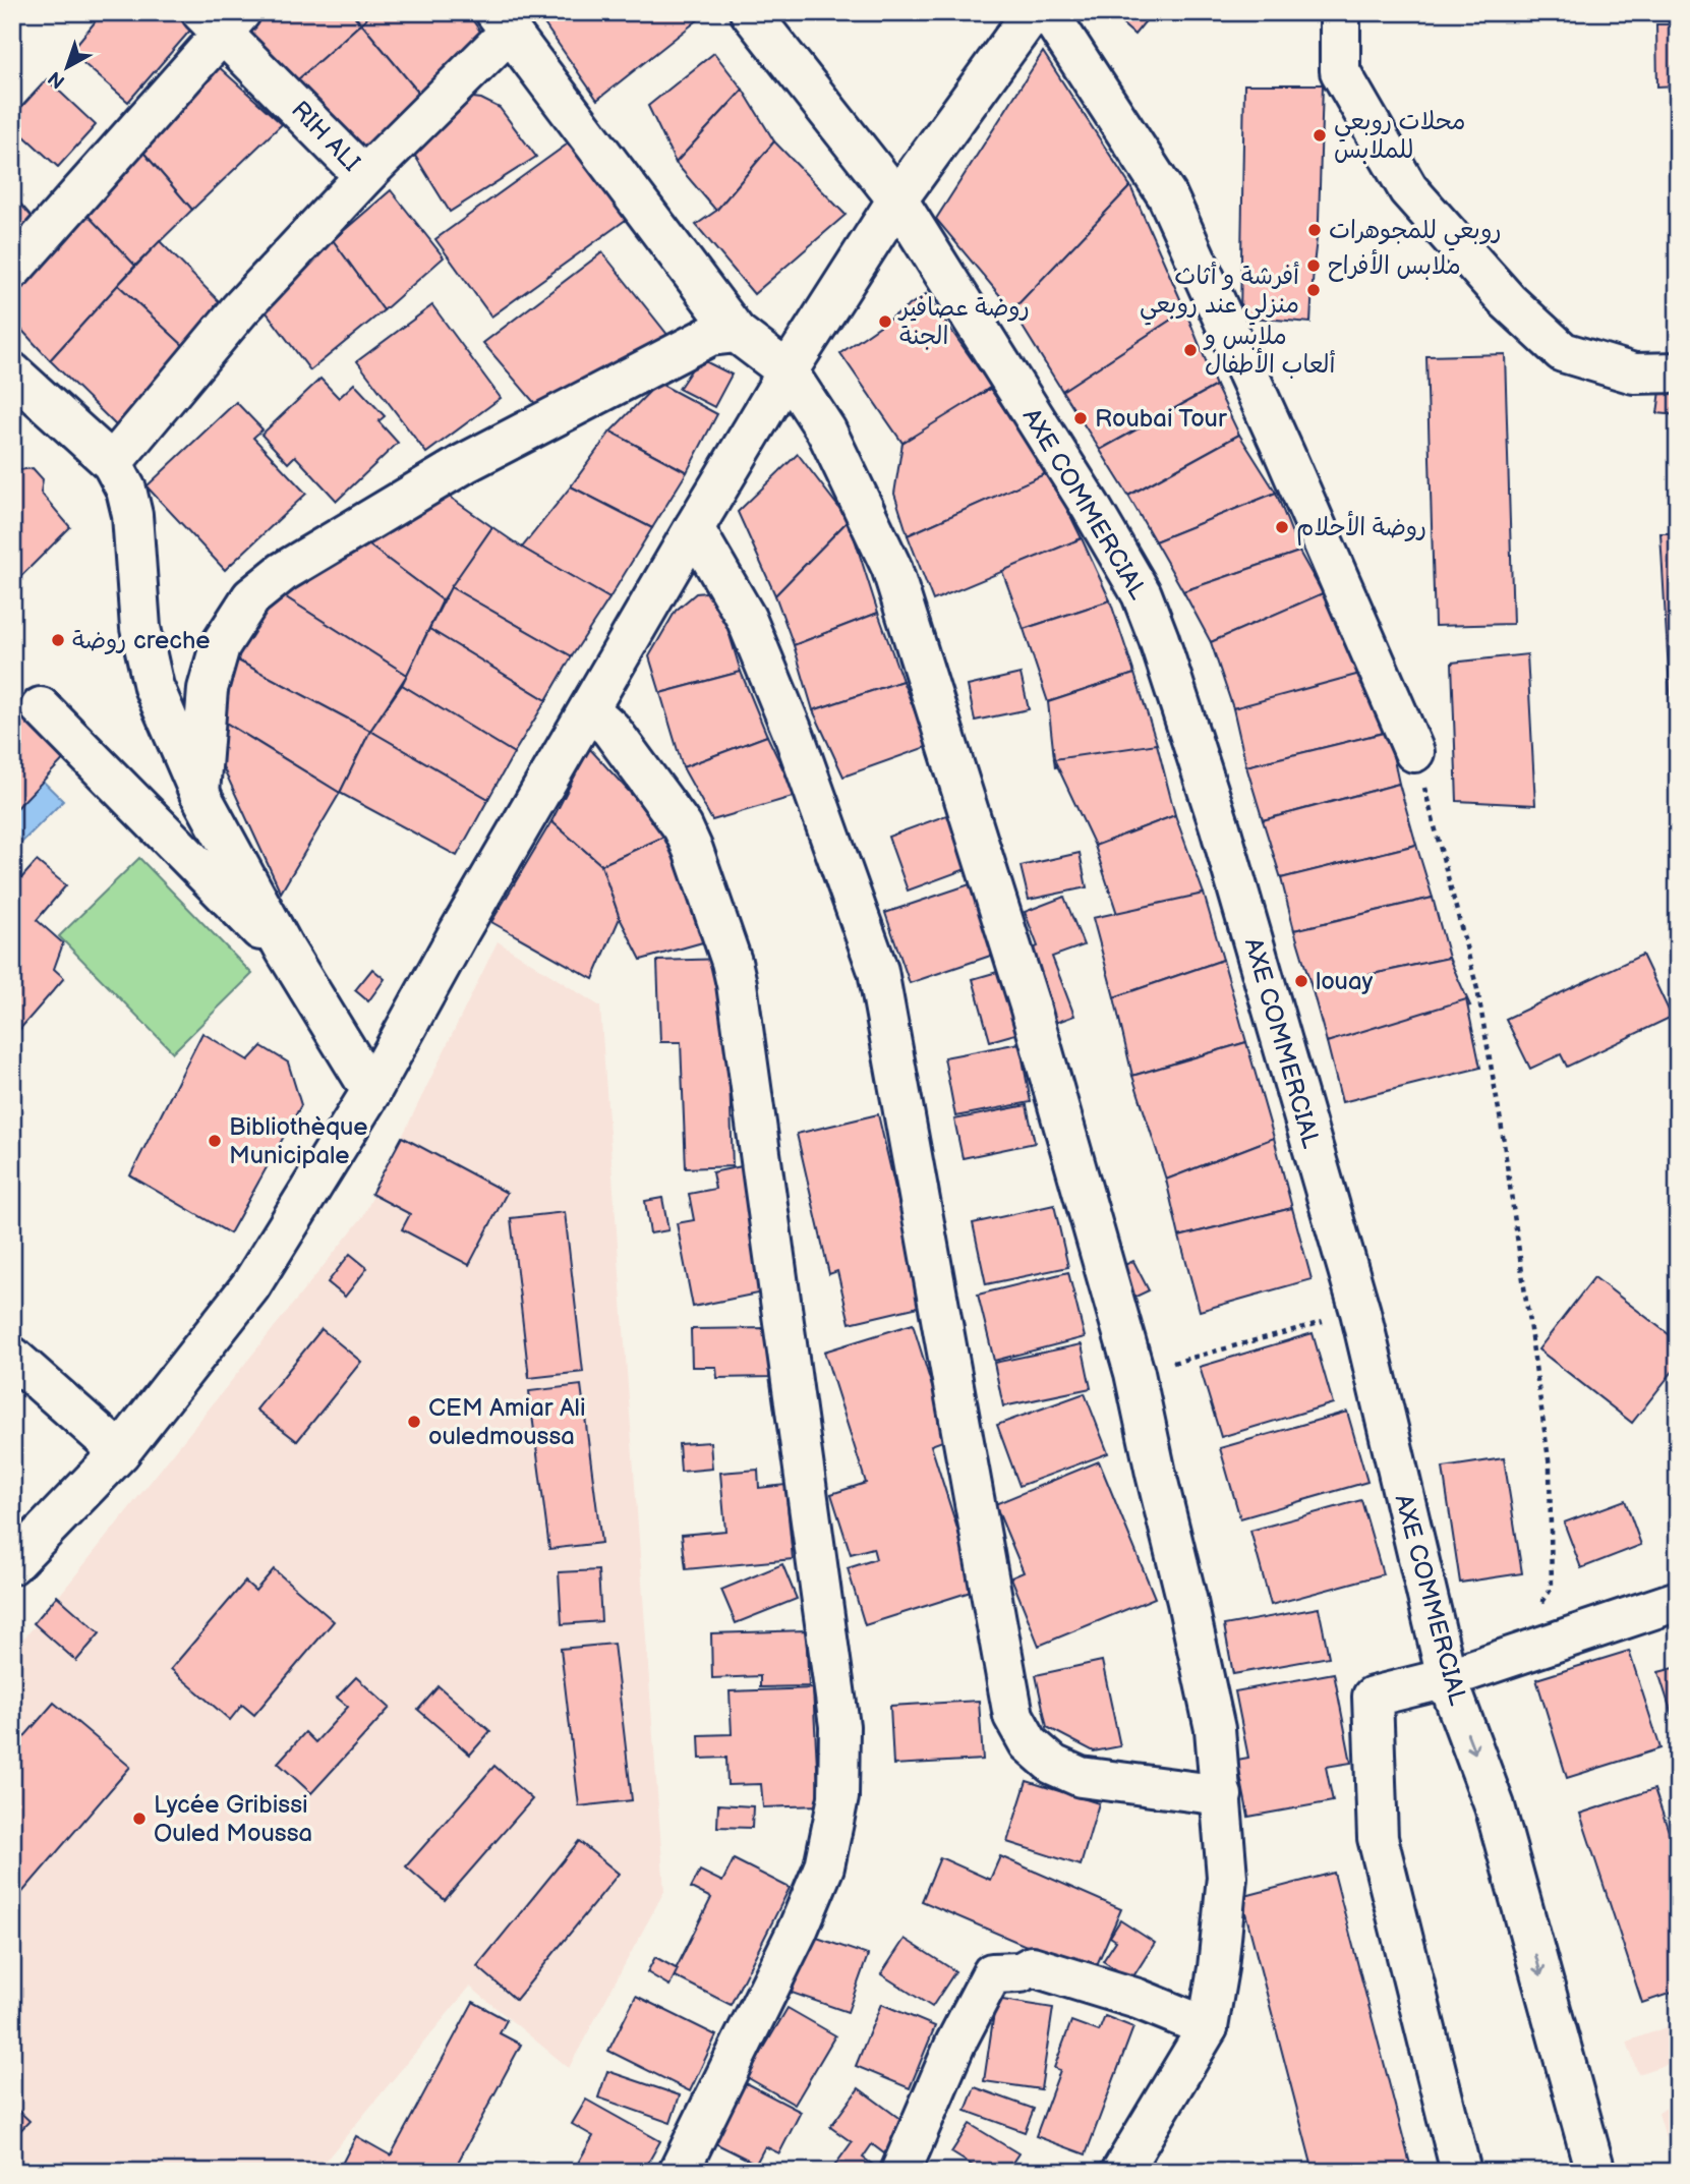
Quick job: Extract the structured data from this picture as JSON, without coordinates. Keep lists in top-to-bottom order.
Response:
{
  "streets": {
    "street": ["RIH ALI", "AXE COMMERCIAL"]
  },
  "places": [
    "محلات روبعي للملابس",
    "روبعي للمجوهرات",
    "ملابس الأفراح",
    "أفرشة و أثاث منزلي عند روبعي",
    "روضة عصافير الجنة",
    "ملابس و ألعاب الأطفال",
    "Roubai Tour",
    "روضة الأحلام",
    "روضة creche",
    "louay",
    "Bibliothèque Municipale",
    "CEM Amiar Ali ouledmoussa",
    "Lycée Gribissi Ouled Moussa"
  ],
  "north": "bottom left"
}
